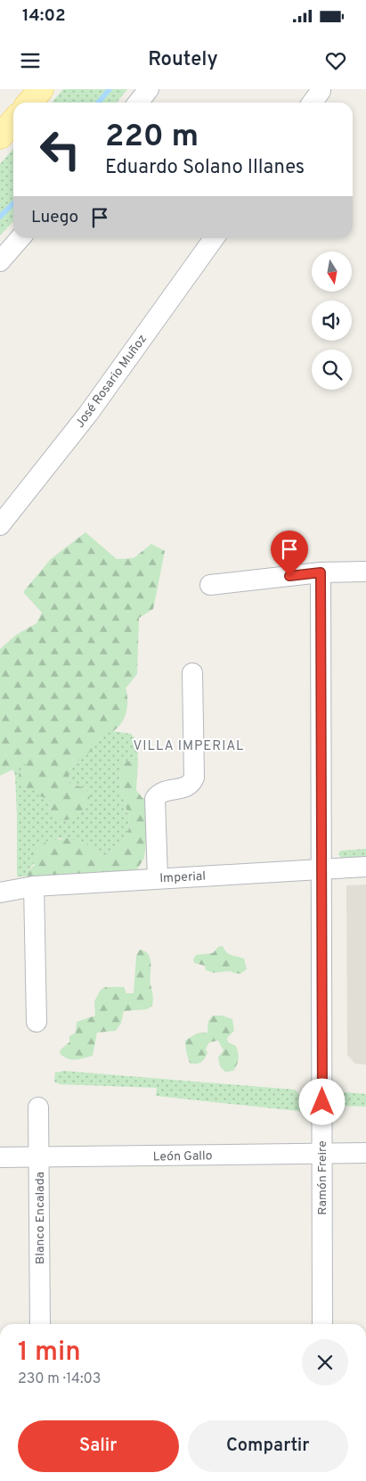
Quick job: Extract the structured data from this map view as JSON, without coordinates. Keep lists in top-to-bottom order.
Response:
{
  "streets": {
    "street": [
      "José Rosario Muñoz",
      "Imperial",
      "León Gallo",
      "Ramón Freire",
      "Blanco Encalada"
    ]
  },
  "crossings": [
    ["Imperial", "Ramón Freire"],
    ["León Gallo", "Ramón Freire"],
    ["León Gallo", "Blanco Encalada"]
  ],
  "districts": ["VILLA IMPERIAL"],
  "north": "bottom",
  "page": {
    "status": "14:02",
    "header": "Routely",
    "turn": ["220 m", "Eduardo Solano Illanes"],
    "then": "Luego",
    "heading": ["1 min", "230 m · 14:03"],
    "buttons": ["Salir", "Compartir"]
  }
}
